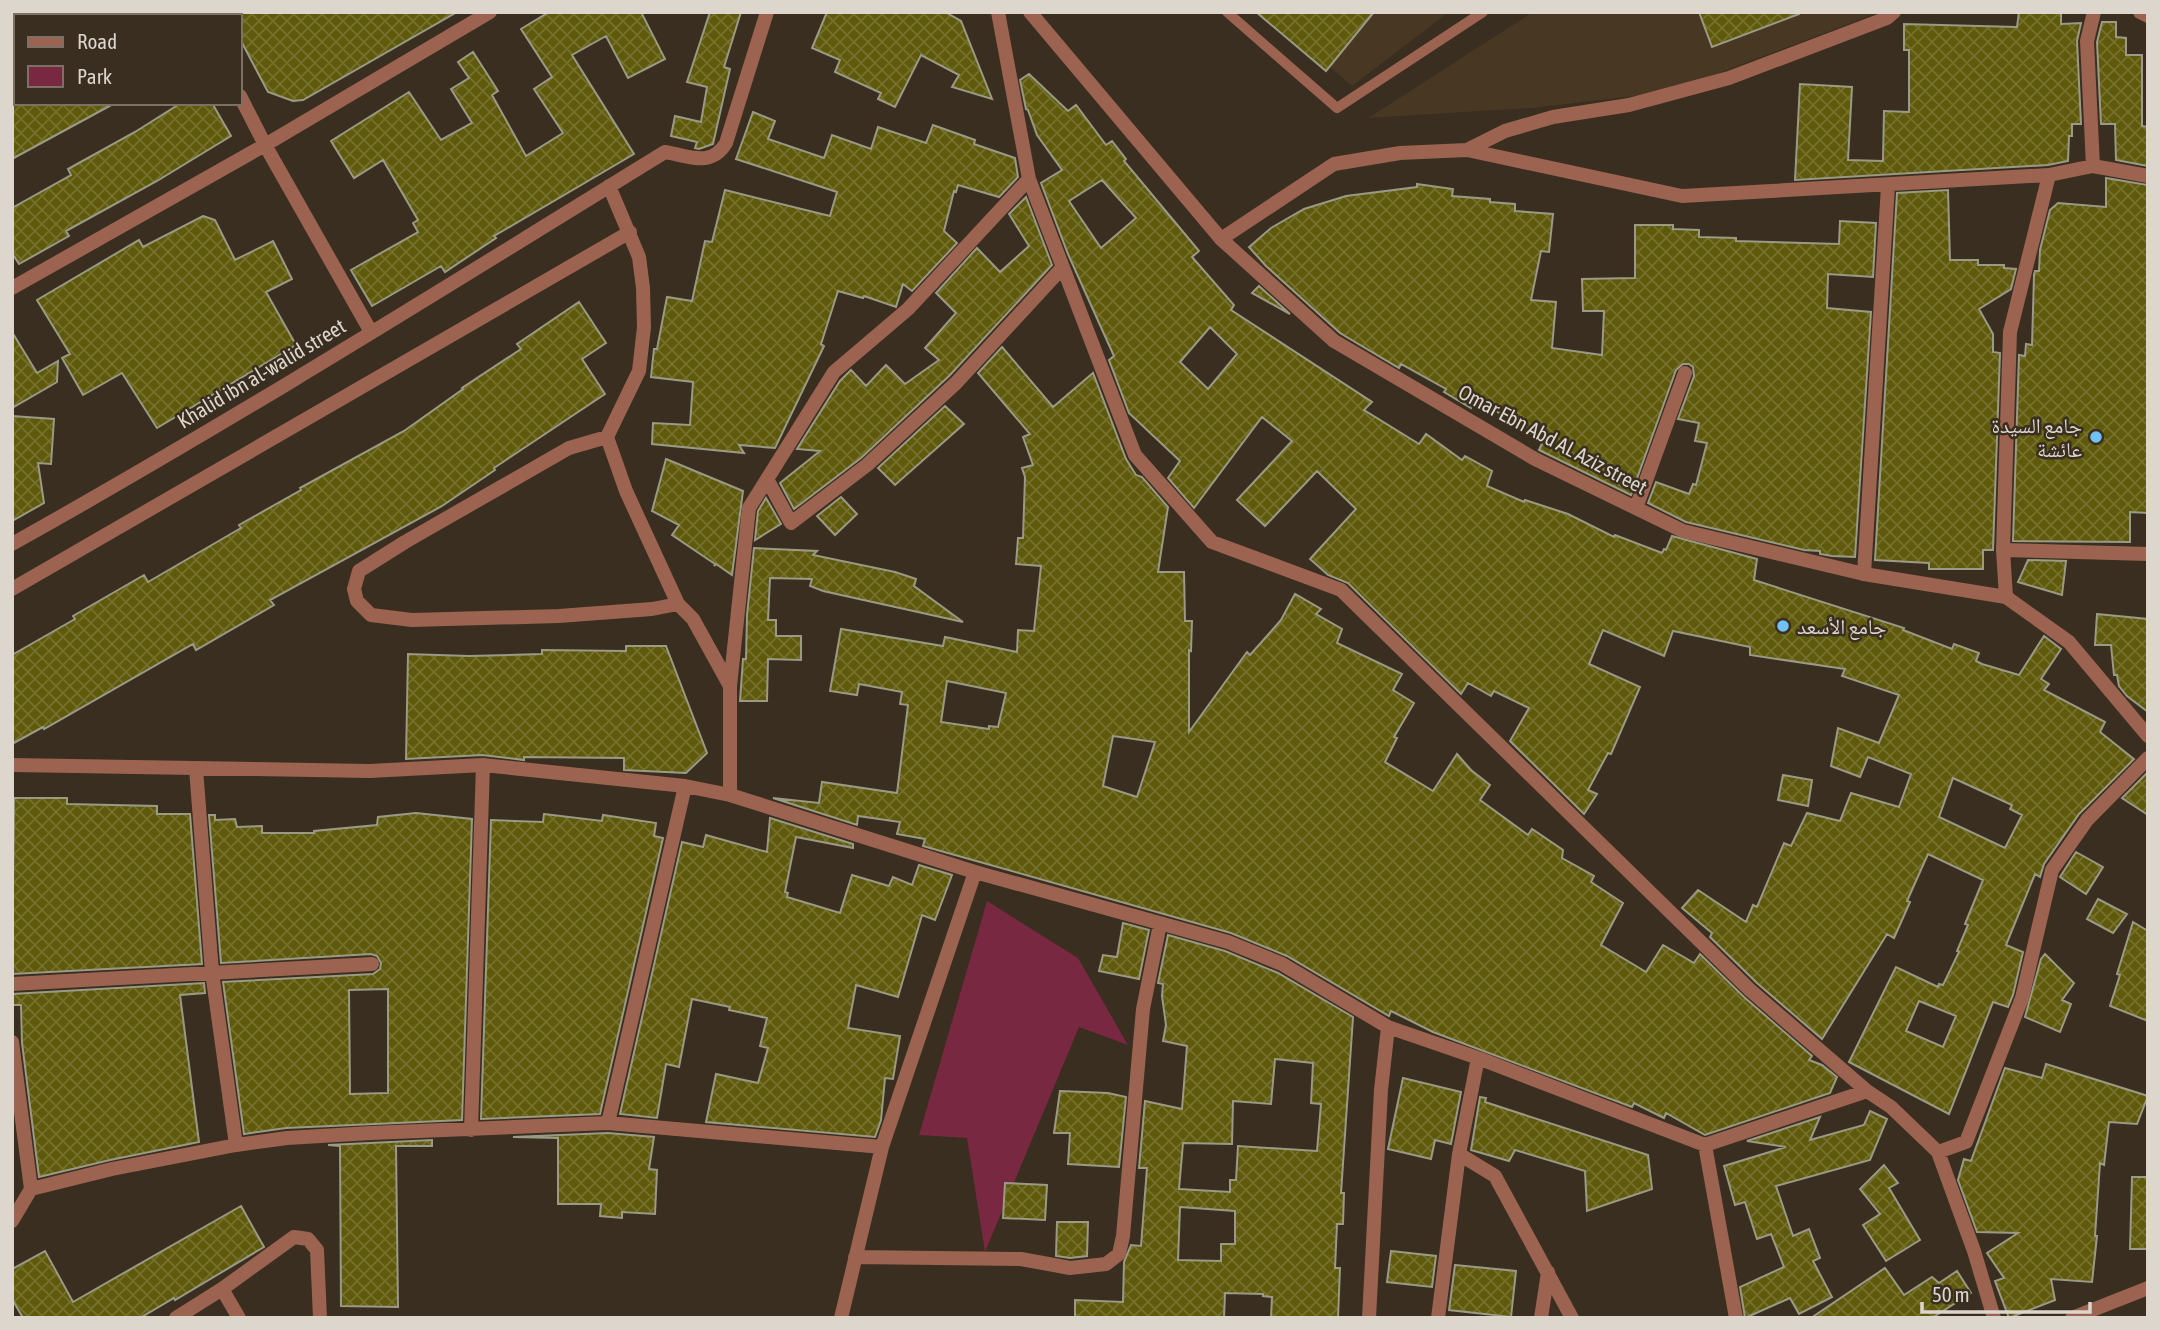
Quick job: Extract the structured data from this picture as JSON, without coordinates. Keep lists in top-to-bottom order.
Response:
{
  "streets": {
    "street": ["Khalid ibn al-walid street", "Omar Ebn Abd AL Aziz street"]
  },
  "places": ["جامع السيدة عائشة", "جامع الأسعد"],
  "legend": ["Road", "Park"],
  "scale_bar": "50 m"
}
